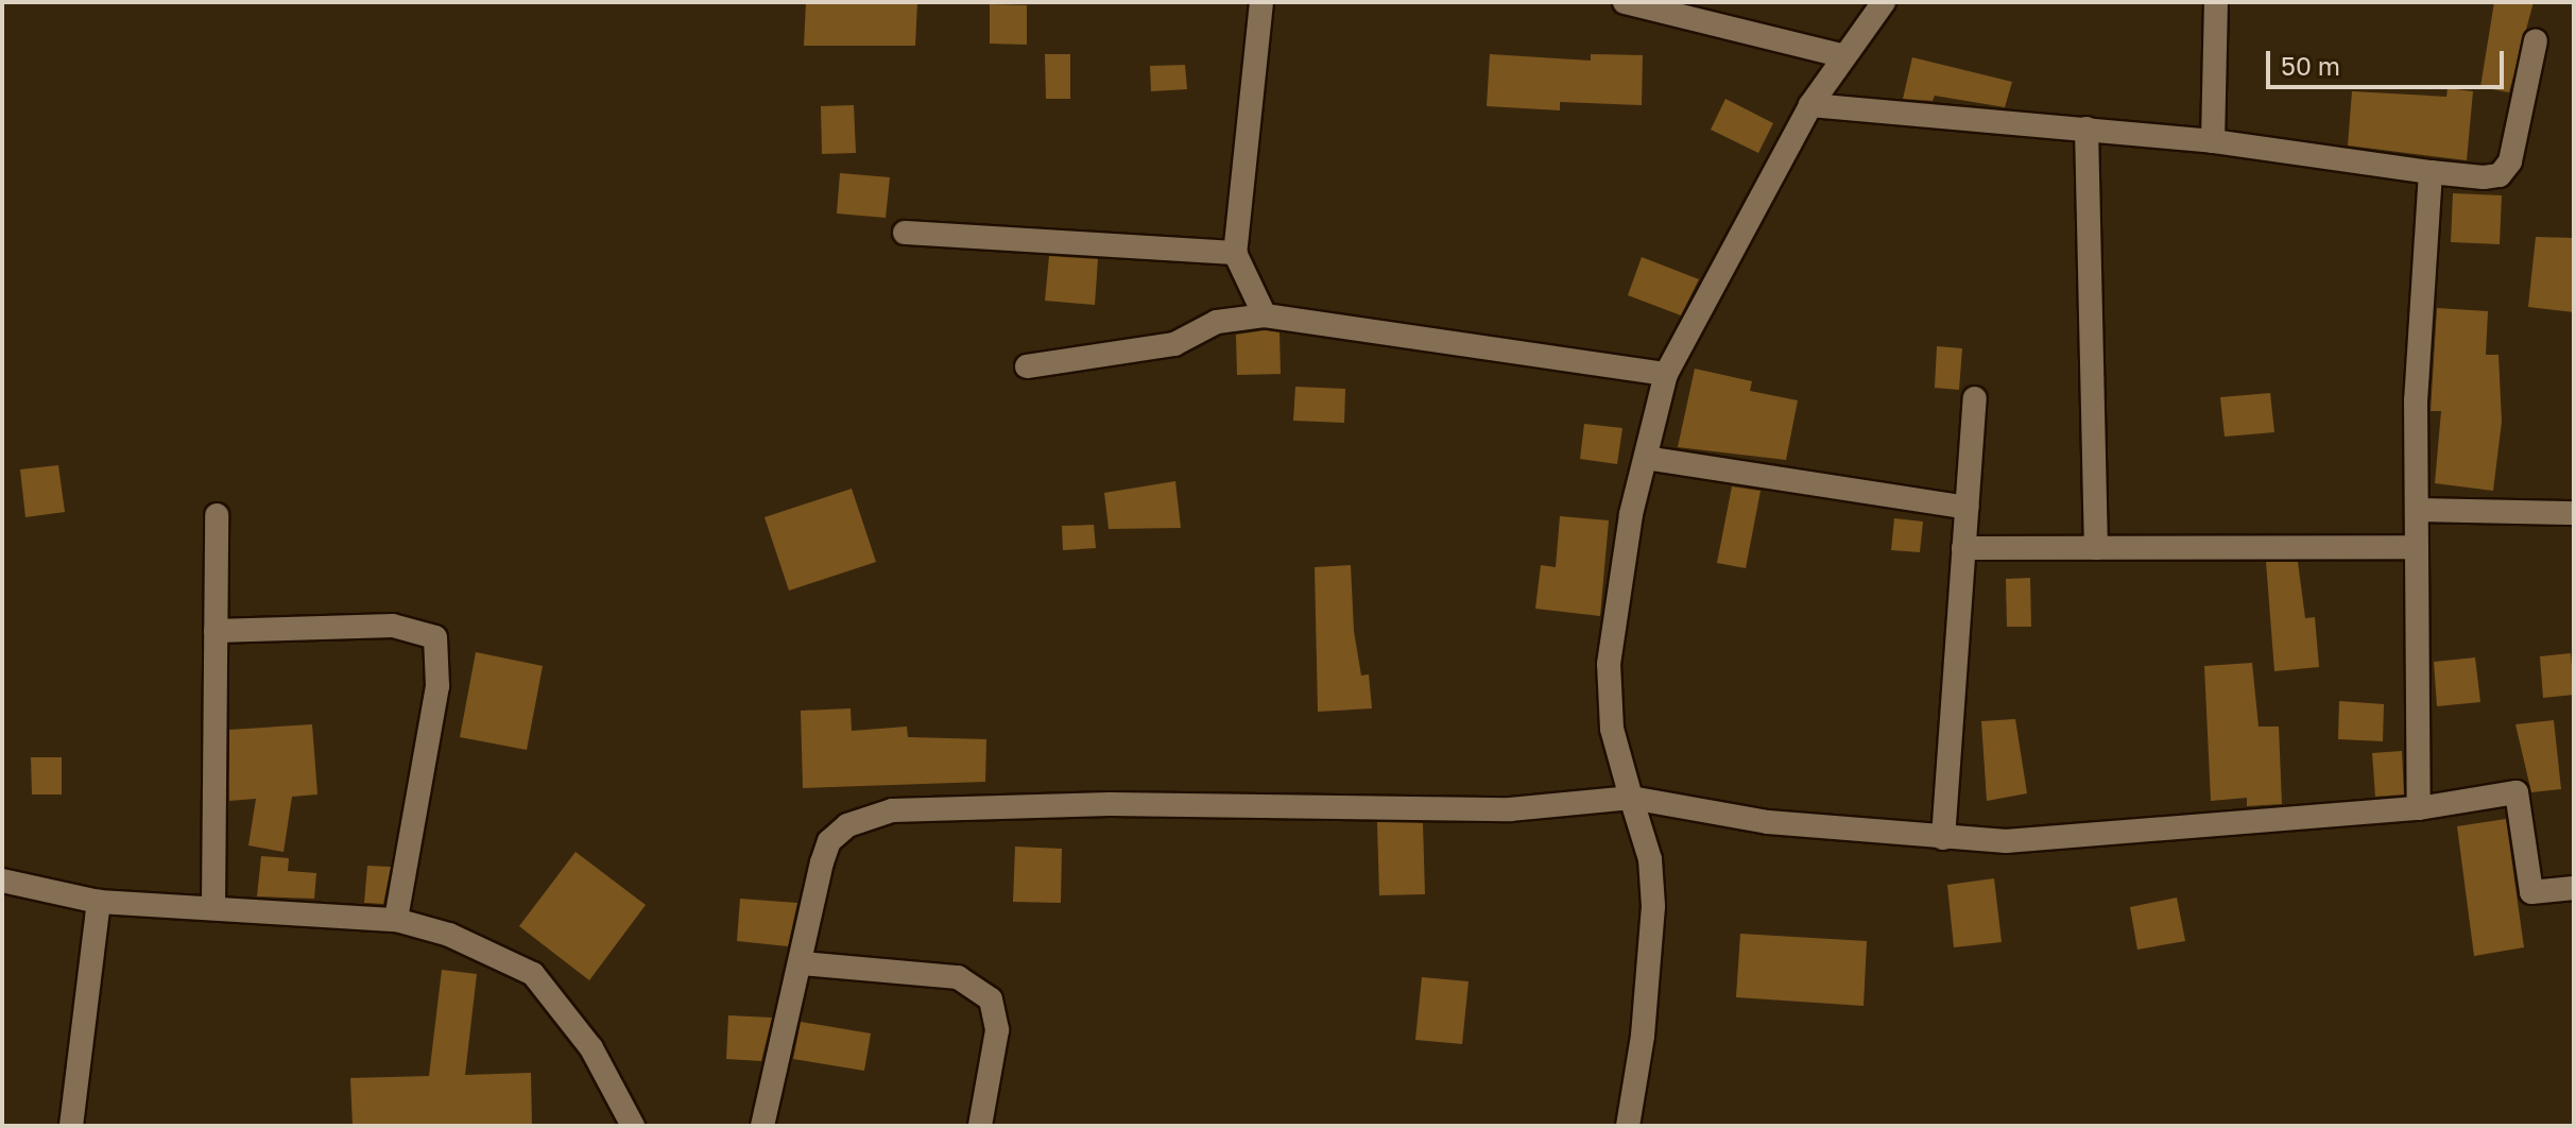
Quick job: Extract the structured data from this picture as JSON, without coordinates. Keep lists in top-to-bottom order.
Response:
{
  "scale_bar": "50 m"
}
